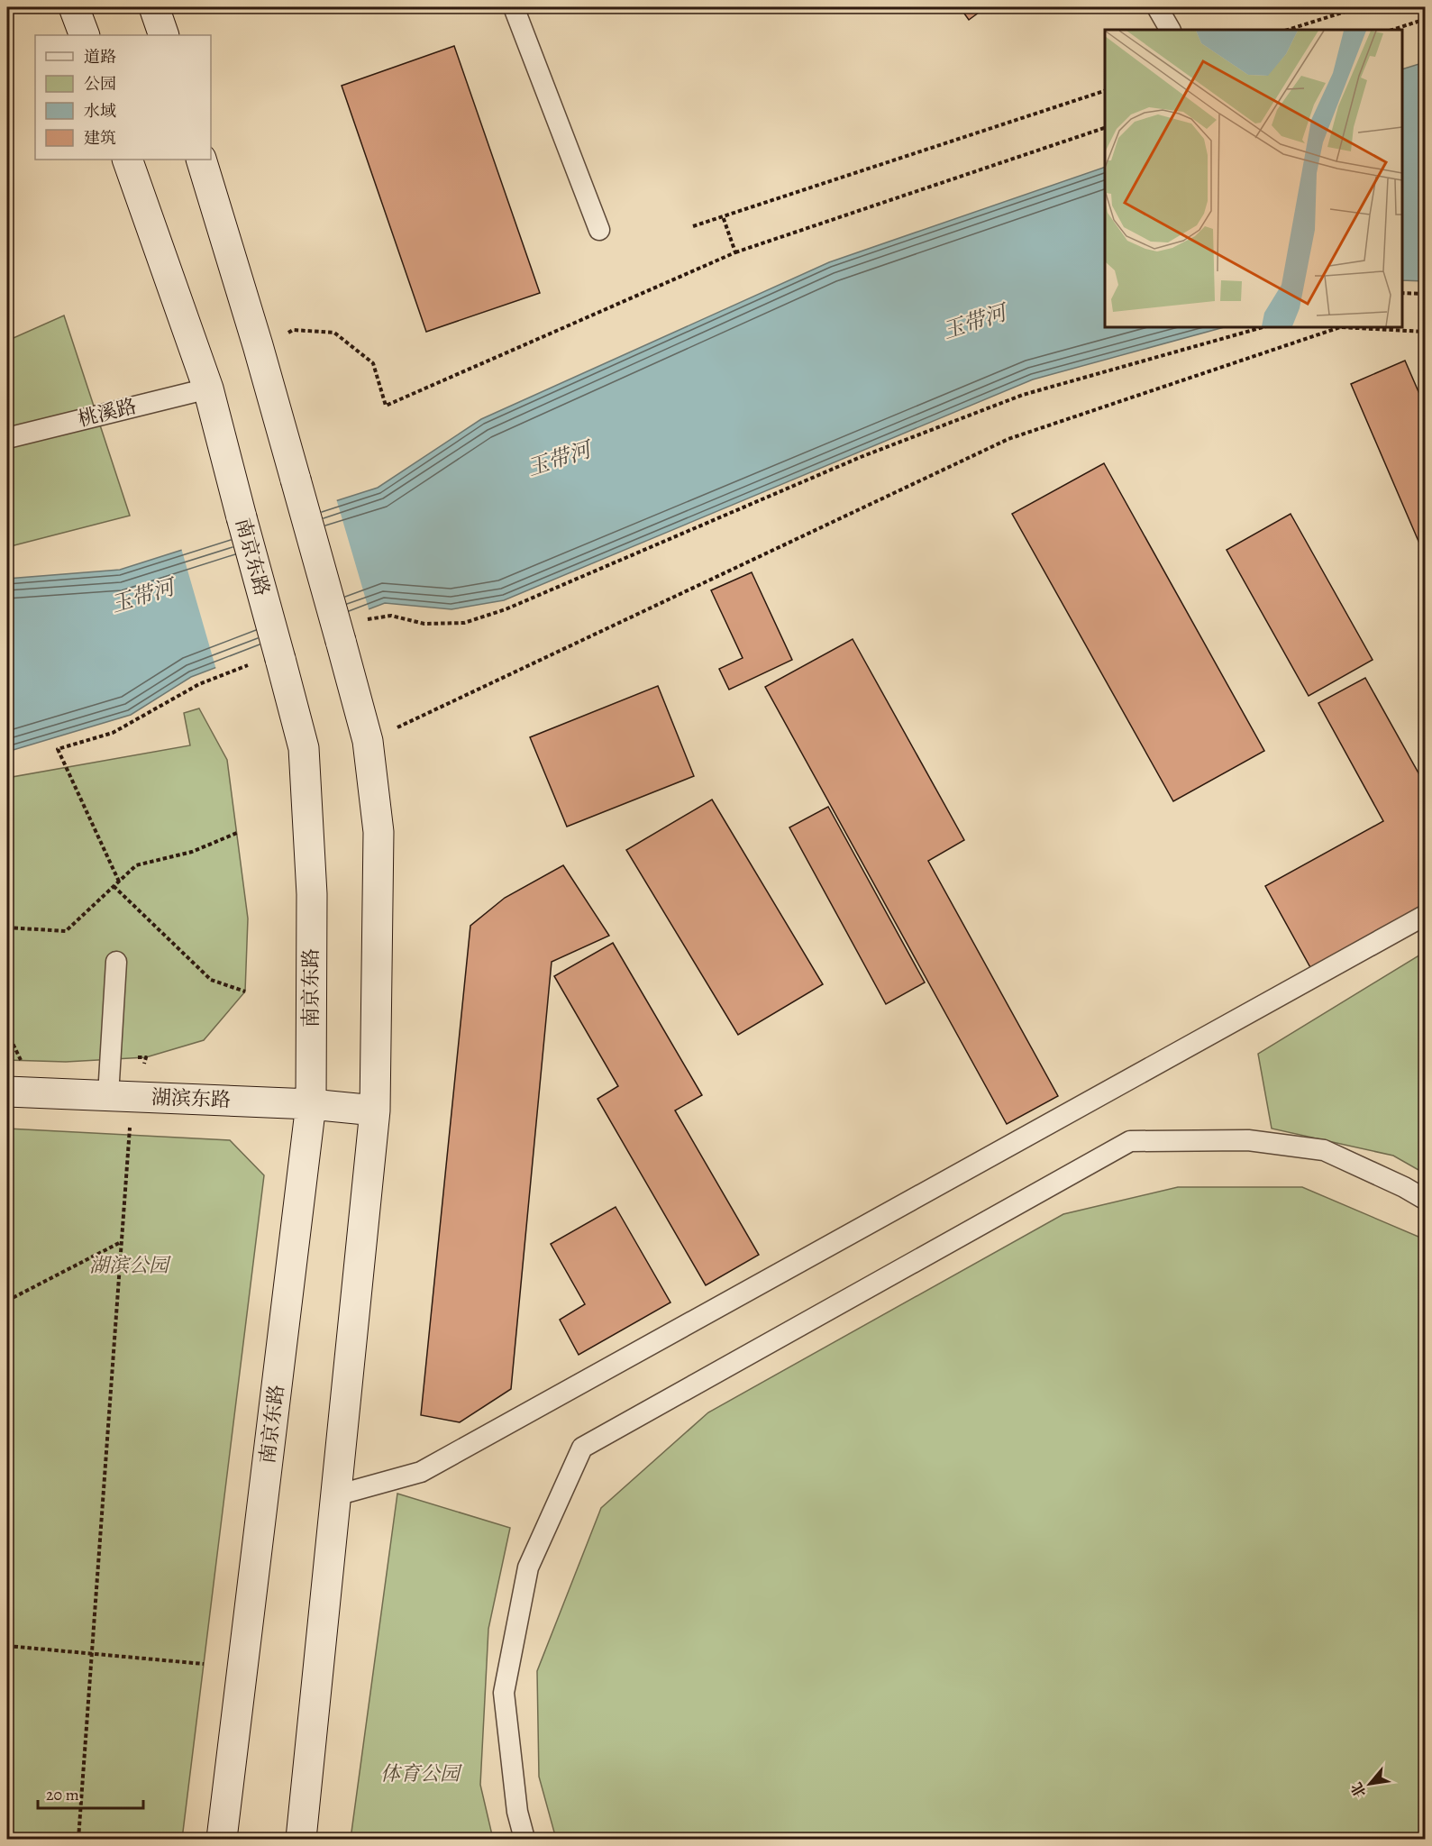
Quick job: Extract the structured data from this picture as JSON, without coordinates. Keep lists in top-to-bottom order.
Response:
{
  "streets": {
    "main road": ["南京东路", "湖滨东路"],
    "lane": ["桃溪路"]
  },
  "crossings": [
    ["桃溪路", "南京东路"],
    ["南京东路", "湖滨东路"]
  ],
  "water": ["玉带河"],
  "parks": ["湖滨公园", "体育公园"],
  "legend": [
    "道路",
    "公园",
    "水域",
    "建筑"
  ],
  "scale_bar": "20 m",
  "north": "bottom left"
}
